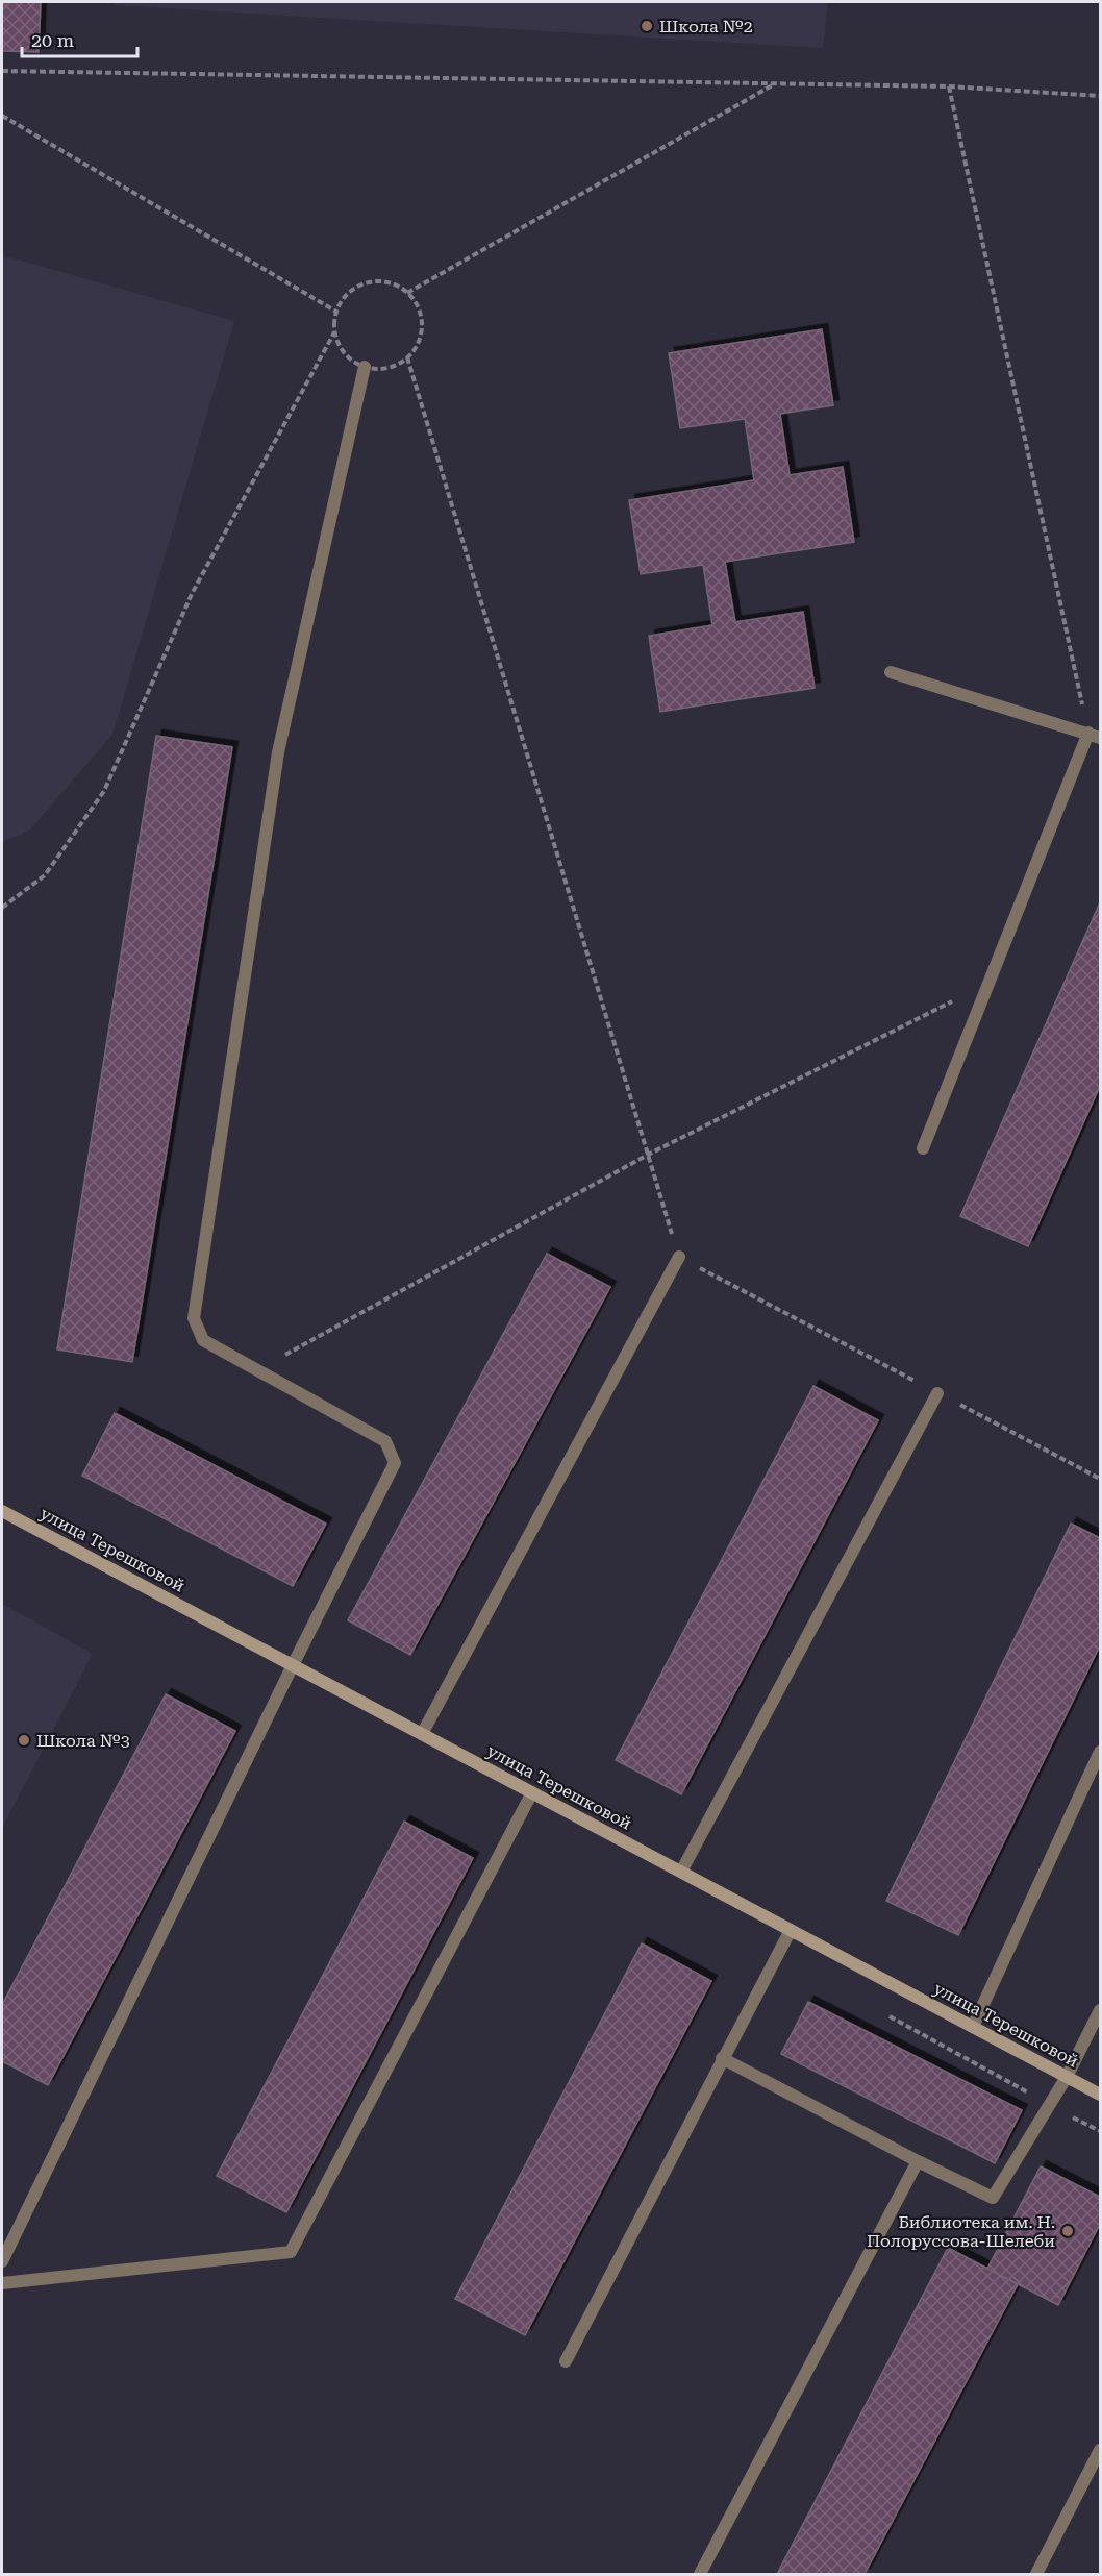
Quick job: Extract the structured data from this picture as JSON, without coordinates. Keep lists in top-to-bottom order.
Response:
{
  "streets": {
    "street": ["улица Терешковой"]
  },
  "places": ["Школа №2", "Школа №3", "Библиотека им. Н. Полоруссова-Шелеби"],
  "scale_bar": "20 m"
}
